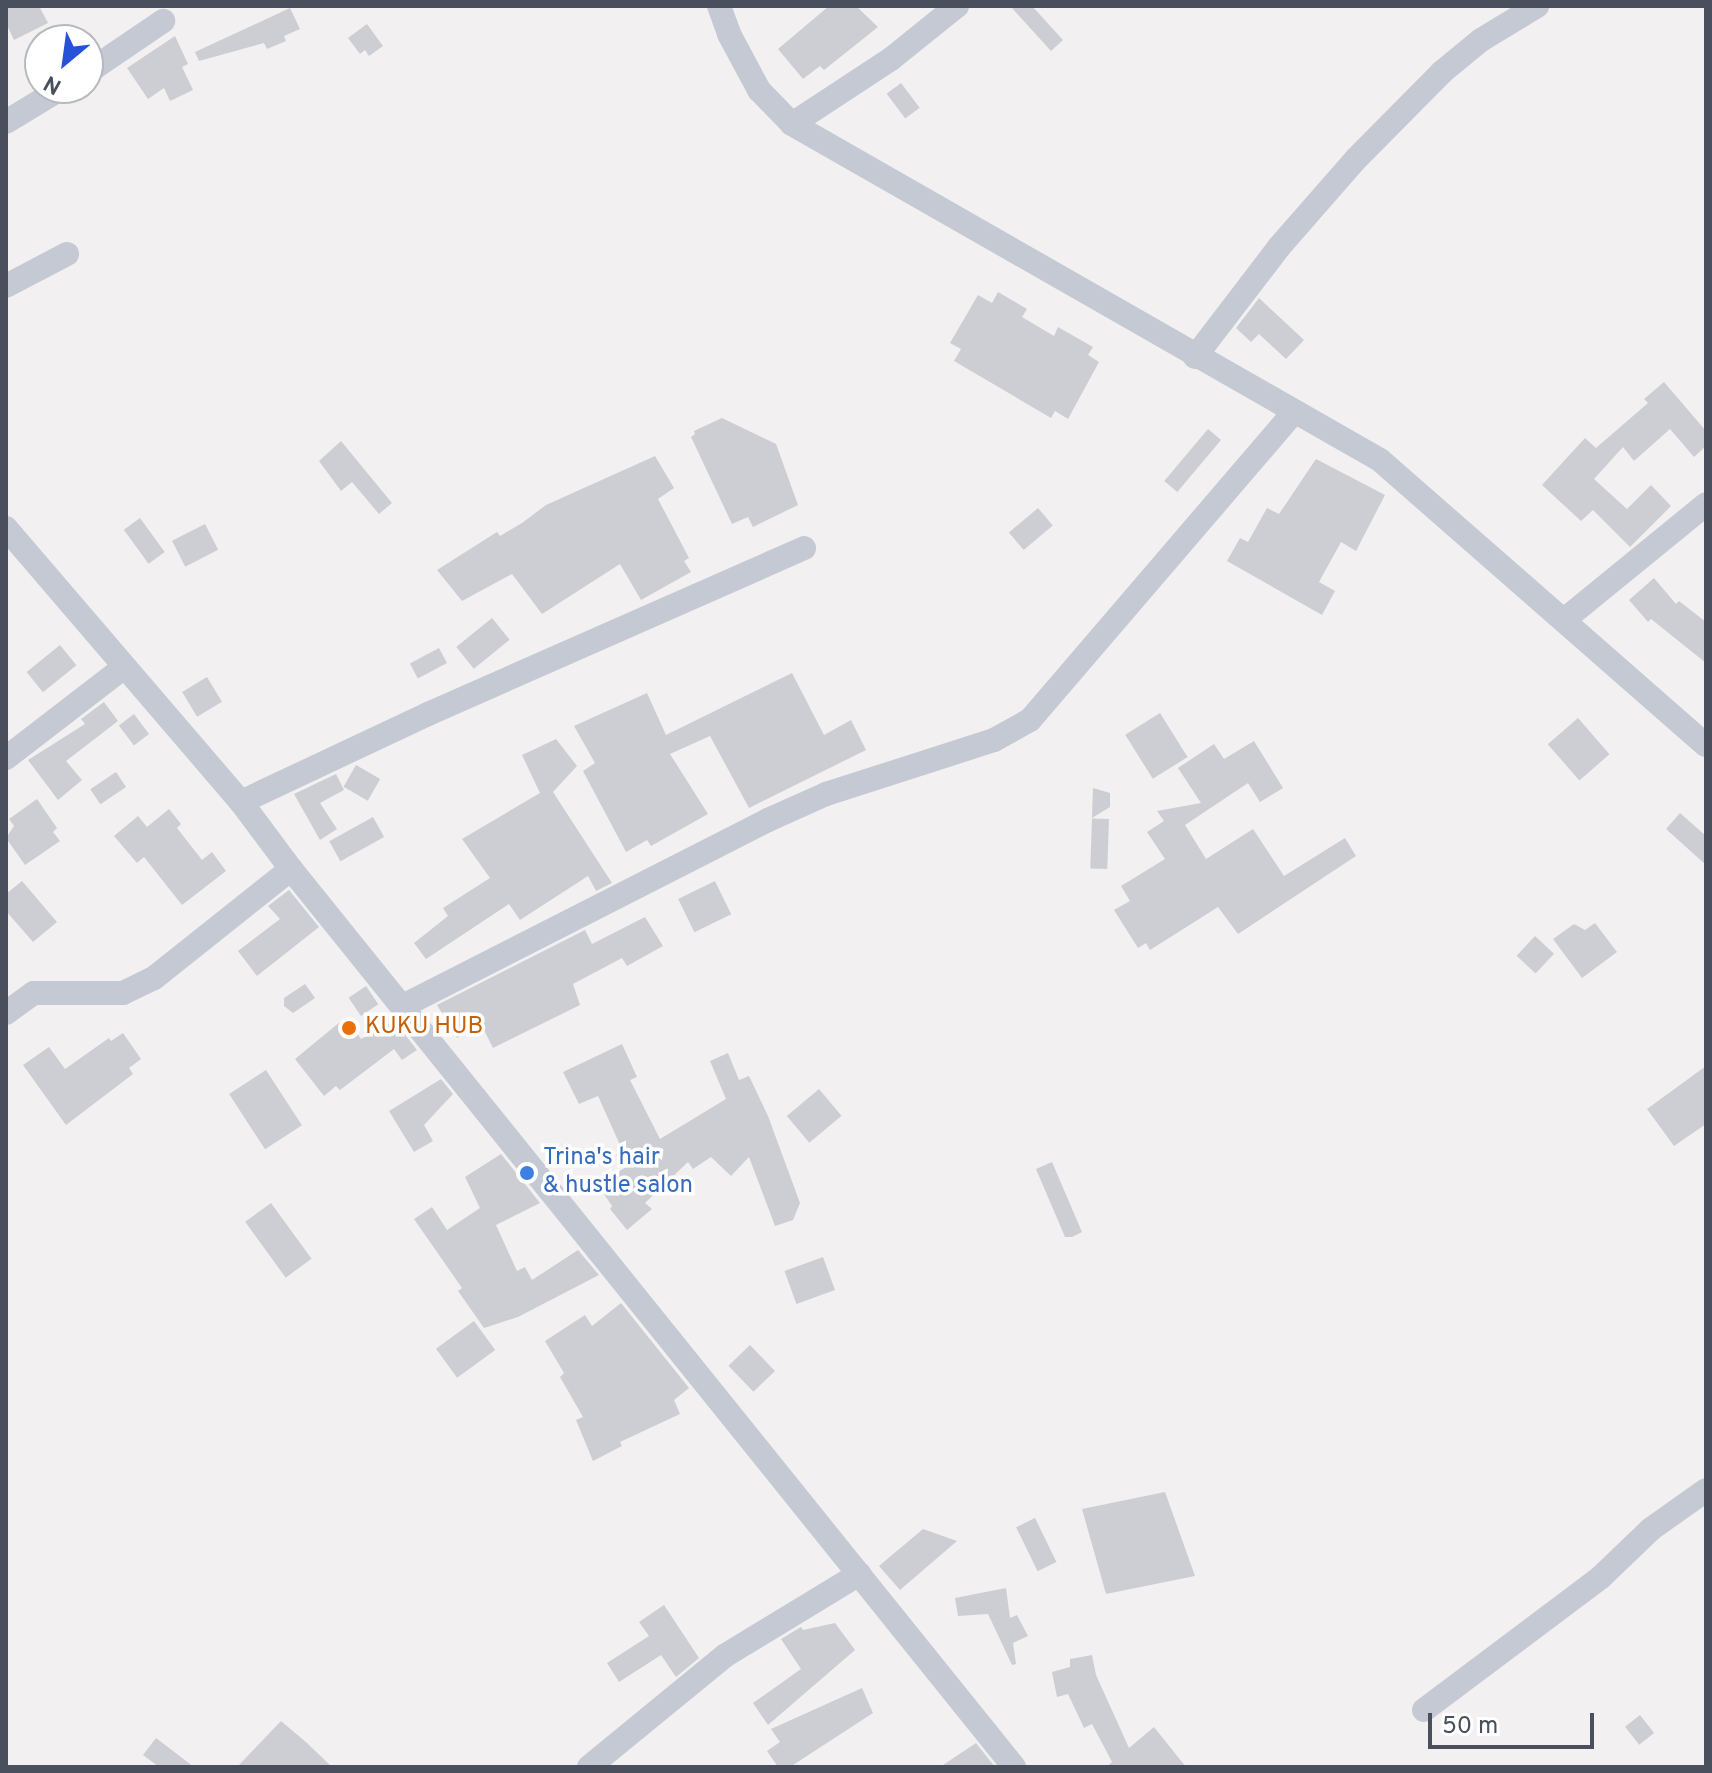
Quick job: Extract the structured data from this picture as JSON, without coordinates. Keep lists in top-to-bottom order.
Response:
{
  "places": ["KUKU HUB", "Trina's hair & hustle salon"],
  "scale_bar": "50 m",
  "north": "bottom left"
}
